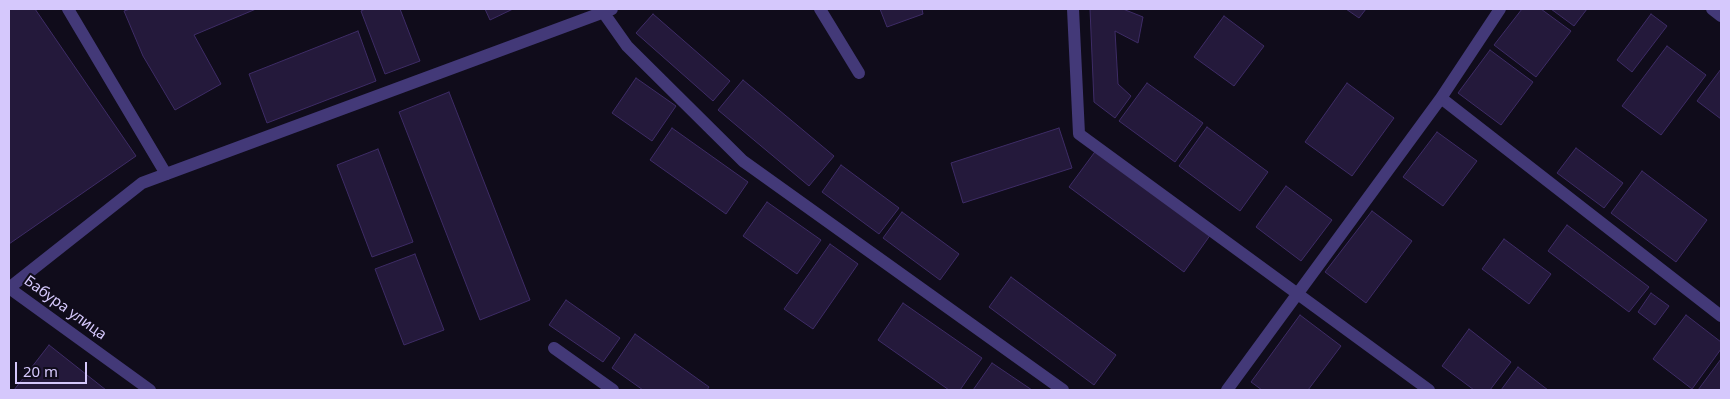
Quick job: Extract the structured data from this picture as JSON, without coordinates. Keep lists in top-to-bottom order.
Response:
{
  "streets": {
    "street": ["Бабура улица"]
  },
  "scale_bar": "20 m"
}
